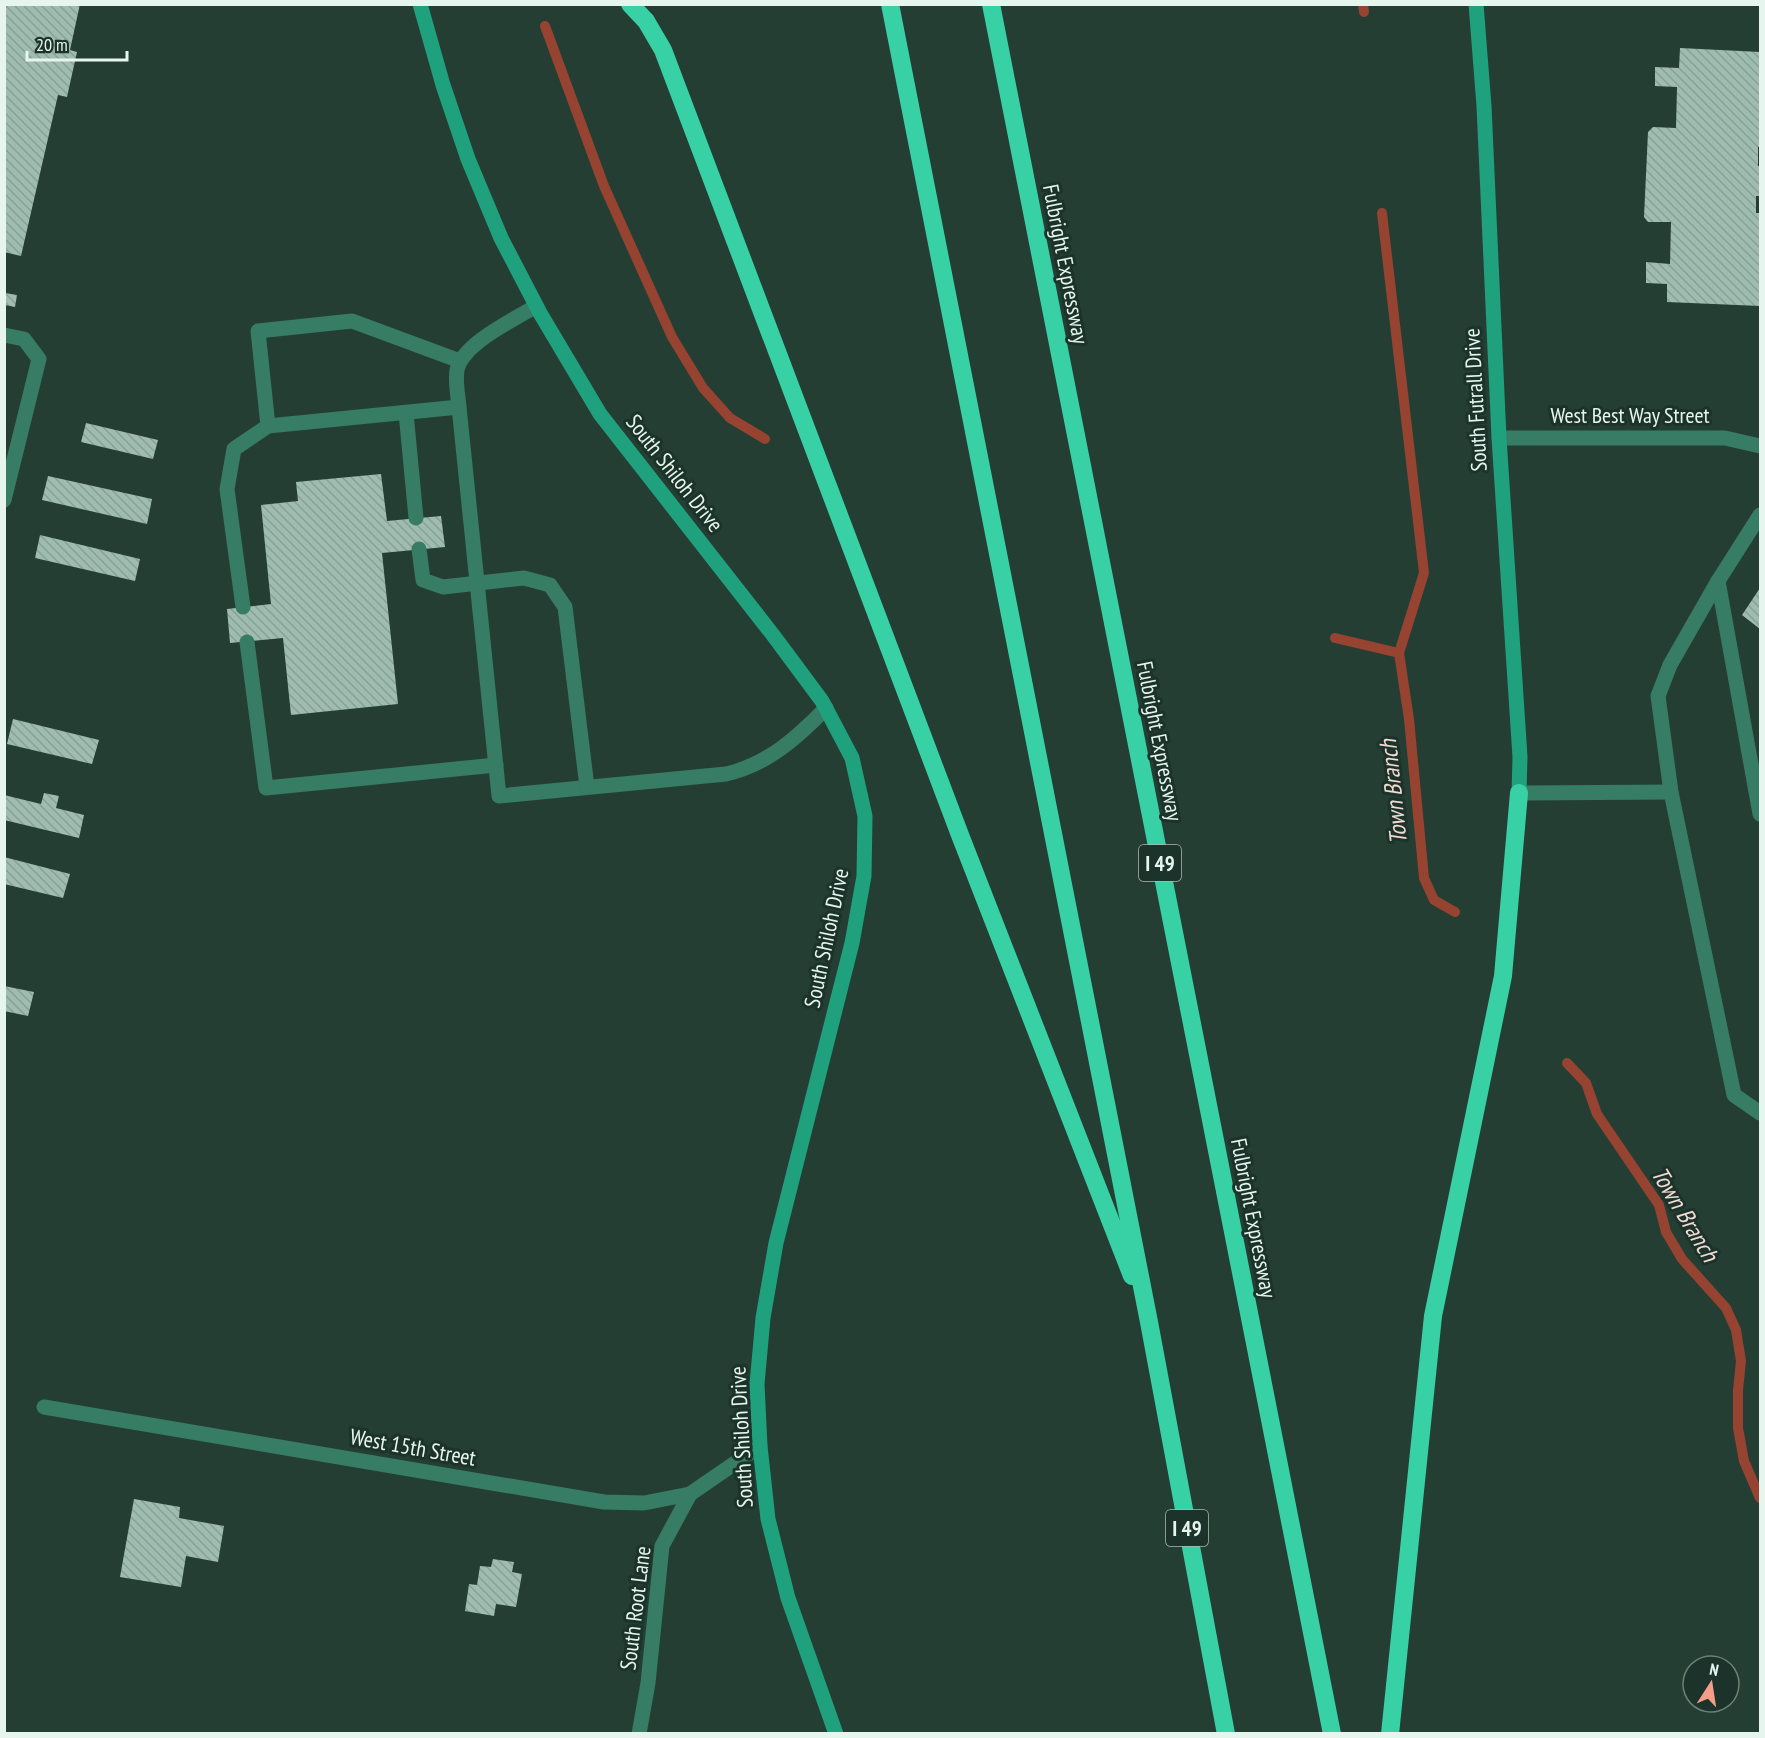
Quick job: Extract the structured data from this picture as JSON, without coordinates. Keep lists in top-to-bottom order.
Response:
{
  "streets": {
    "highway": ["Fulbright Expressway", "I 49"],
    "street": [
      "South Futrall Drive",
      "West Best Way Street",
      "South Shiloh Drive",
      "West 15th Street",
      "South Root Lane"
    ]
  },
  "crossings": [
    ["South Futrall Drive", "West Best Way Street"],
    ["South Shiloh Drive", "West 15th Street"],
    ["West 15th Street", "South Root Lane"]
  ],
  "water": ["Town Branch"],
  "scale_bar": "20 m",
  "north": "top"
}
